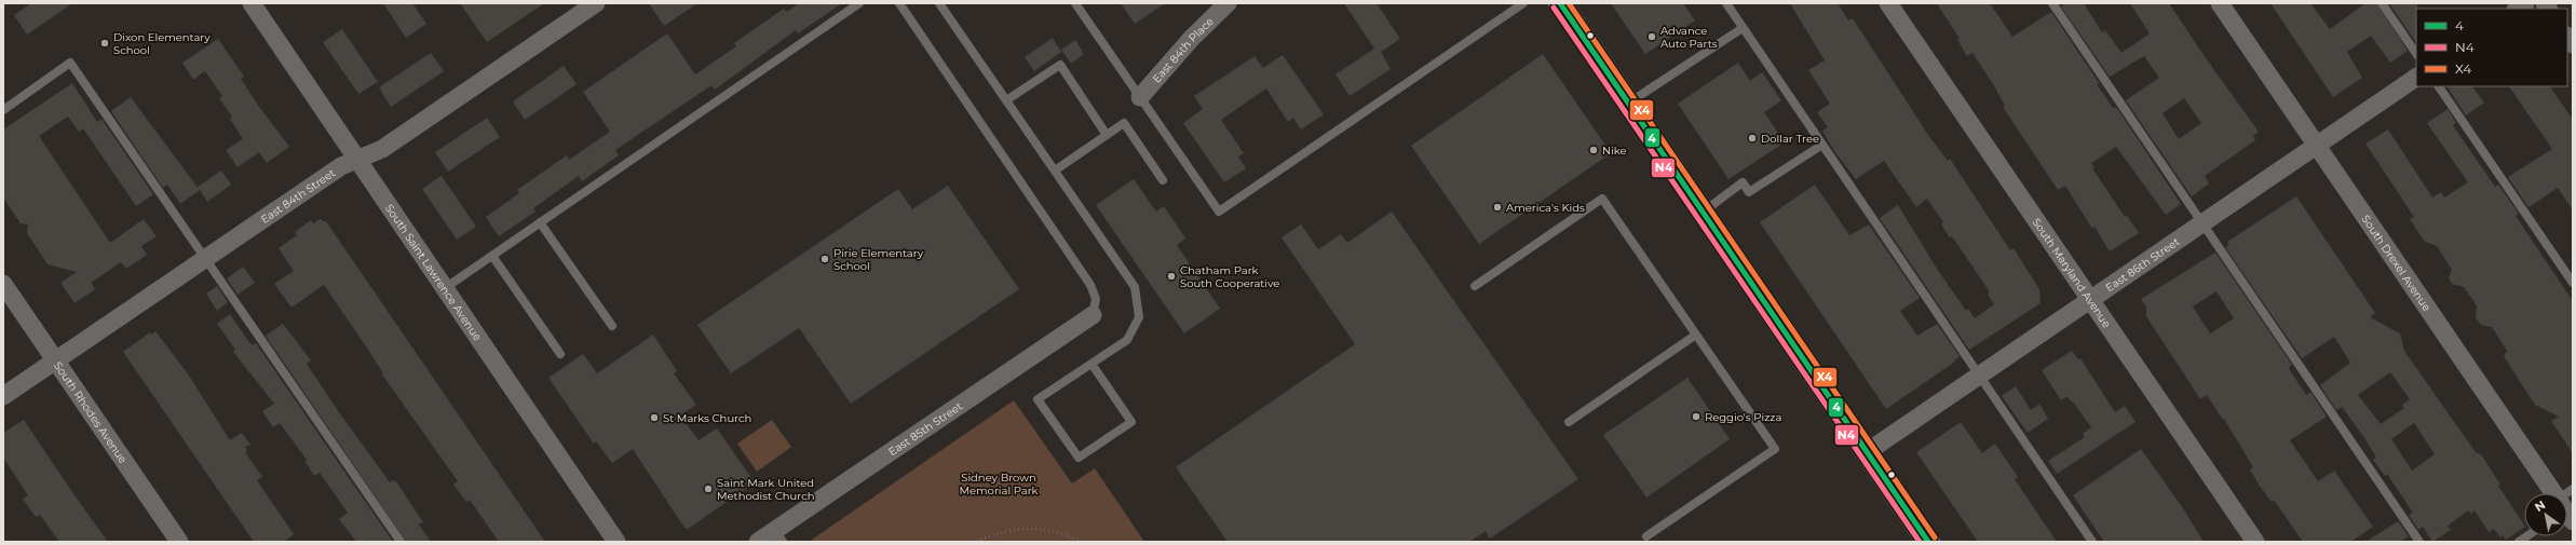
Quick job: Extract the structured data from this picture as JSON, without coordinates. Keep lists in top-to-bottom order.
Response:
{
  "streets": {
    "street": [
      "East 84th Place",
      "East 84th Street",
      "South Drexel Avenue",
      "East 86th Street",
      "South Saint Lawrence Avenue",
      "South Maryland Avenue",
      "South Rhodes Avenue",
      "East 85th Street"
    ]
  },
  "crossings": [
    ["East 84th Street", "South Saint Lawrence Avenue"],
    ["East 84th Street", "South Rhodes Avenue"],
    ["South Drexel Avenue", "East 86th Street"],
    ["East 86th Street", "South Maryland Avenue"]
  ],
  "parks": ["Sidney Brown Memorial Park"],
  "places": [
    "Advance Auto Parts",
    "Dixon Elementary School",
    "Dollar Tree",
    "Nike",
    "America's Kids",
    "Pirie Elementary School",
    "Chatham Park South Cooperative",
    "Reggio's Pizza",
    "St Marks Church",
    "Saint Mark United Methodist Church"
  ],
  "lines": ["transit line 4", "transit line X4", "transit line N4"],
  "legend": ["4", "N4", "X4"],
  "north": "top left"
}
